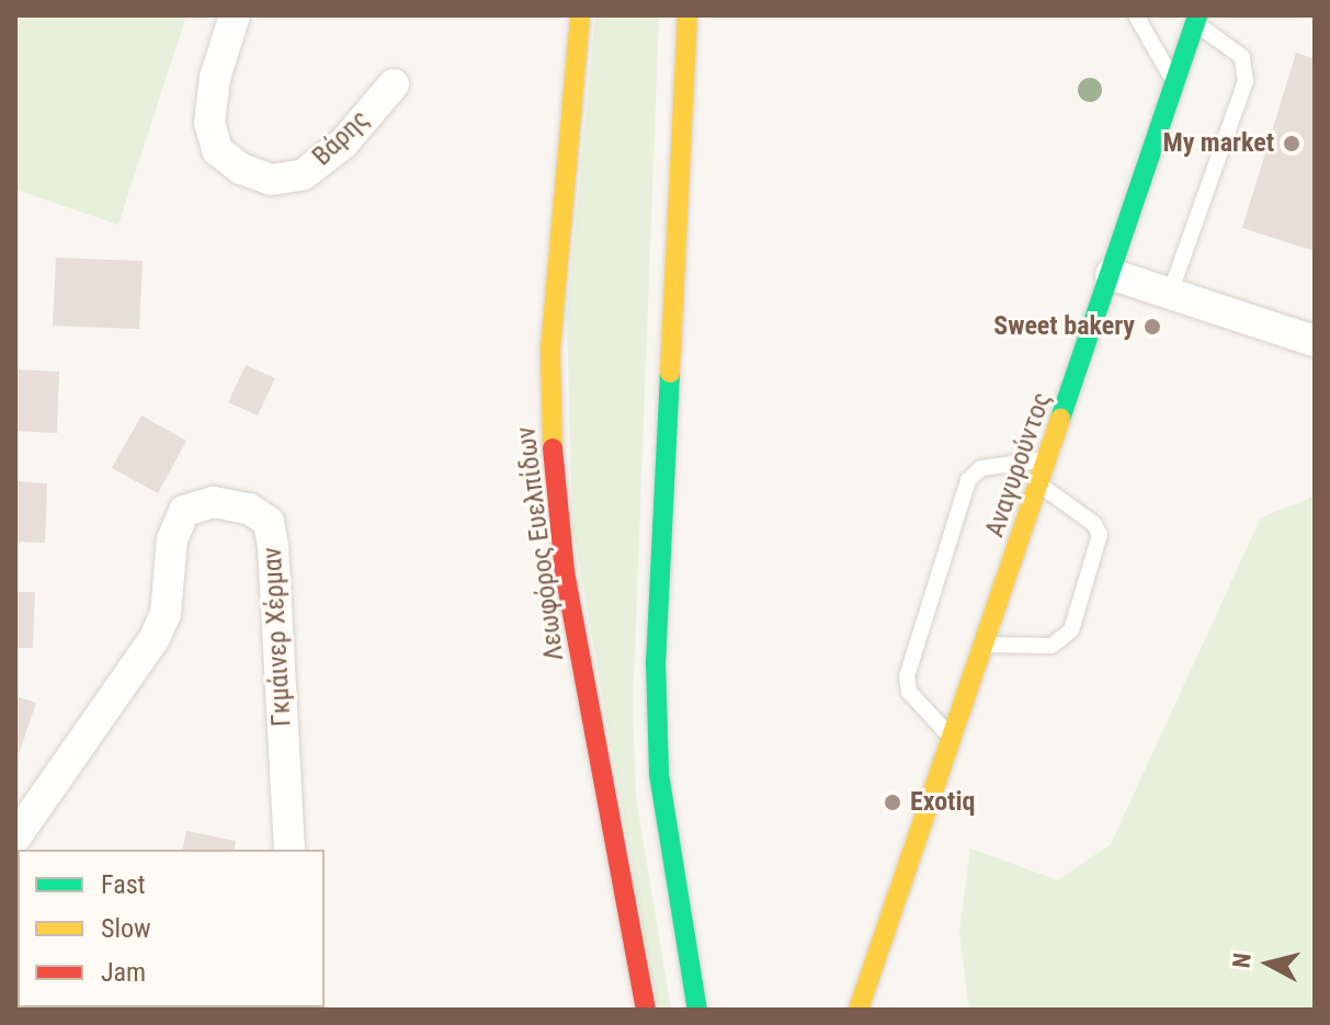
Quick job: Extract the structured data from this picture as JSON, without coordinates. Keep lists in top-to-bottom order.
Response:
{
  "streets": {
    "main road": ["Αναγυρούντος", "Λεωφόρος Ευελπίδων"],
    "street": ["Βάρης", "Γκμάινερ Χέρμαν"]
  },
  "places": ["My market", "Sweet bakery", "Exotiq"],
  "legend": ["Fast", "Slow", "Jam"],
  "north": "left"
}
